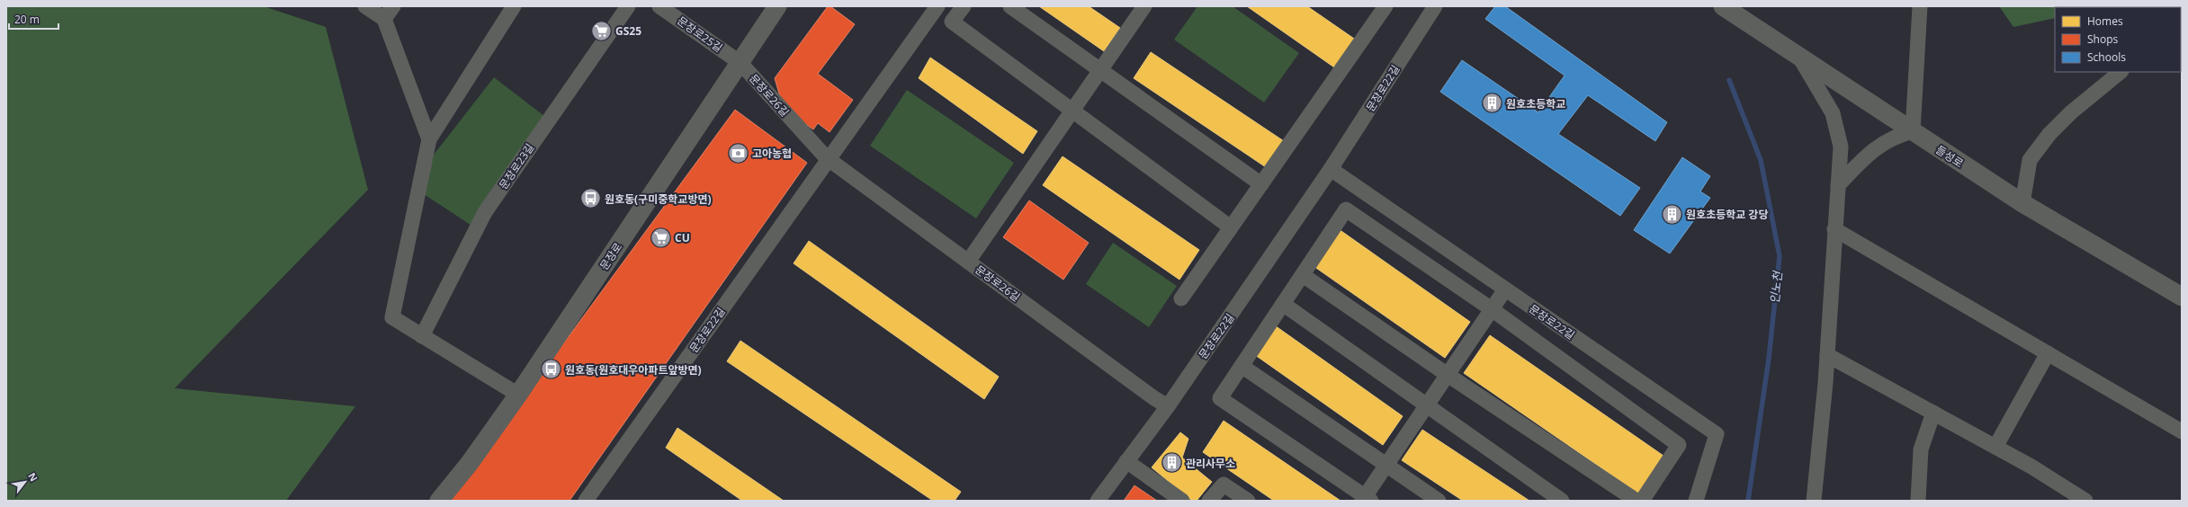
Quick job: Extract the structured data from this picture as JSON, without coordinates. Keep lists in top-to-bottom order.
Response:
{
  "streets": {
    "street": [
      "문장로25길",
      "문장로22길",
      "문장로26길",
      "들성로",
      "문장로23길",
      "문장로"
    ]
  },
  "crossings": [
    ["문장로25길", "문장로26길"],
    ["문장로25길", "문장로"],
    ["문장로22길", "문장로26길"],
    ["문장로26길", "문장로"]
  ],
  "water": ["인노천"],
  "places": {
    "supermarket": ["GS25", "CU"],
    "building": ["원호초등학교", "원호초등학교 강당", "관리사무소"],
    "bank": ["고아농협"],
    "bus stop": ["원호동(구미중학교방면)", "원호동(원호대우아파트앞방면)"]
  },
  "legend": ["Homes", "Shops", "Schools"],
  "scale_bar": "20 m",
  "north": "top right"
}
